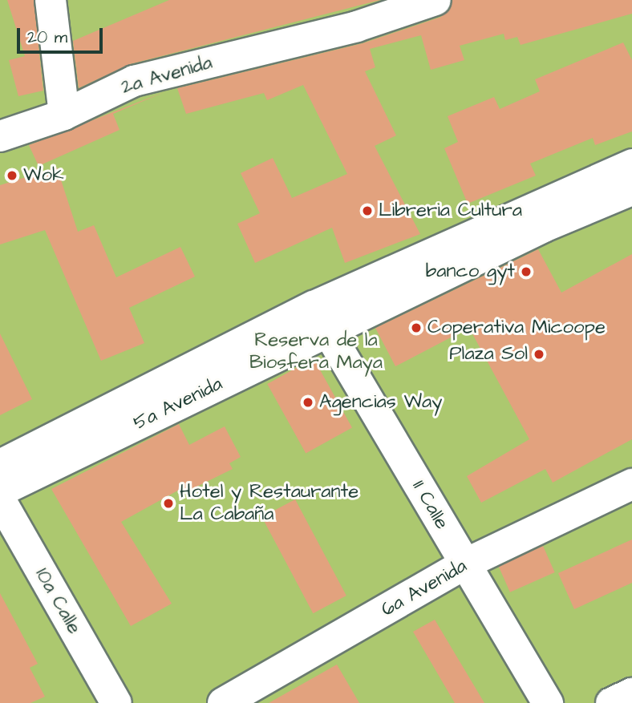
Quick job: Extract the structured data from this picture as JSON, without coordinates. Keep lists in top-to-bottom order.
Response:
{
  "streets": {
    "street": [
      "2a Avenida",
      "5a Avenida",
      "11 Calle",
      "6a Avenida",
      "10a Calle"
    ]
  },
  "crossings": [
    ["5a Avenida", "11 Calle"],
    ["11 Calle", "6a Avenida"]
  ],
  "parks": ["Reserva de la Biosfera Maya"],
  "places": [
    "Wok",
    "Libreria Cultura",
    "banco gyt",
    "Coperativa Micoope",
    "Plaza Sol",
    "Agencias Way",
    "Hotel y Restaurante La Cabaña"
  ],
  "scale_bar": "20 m"
}
